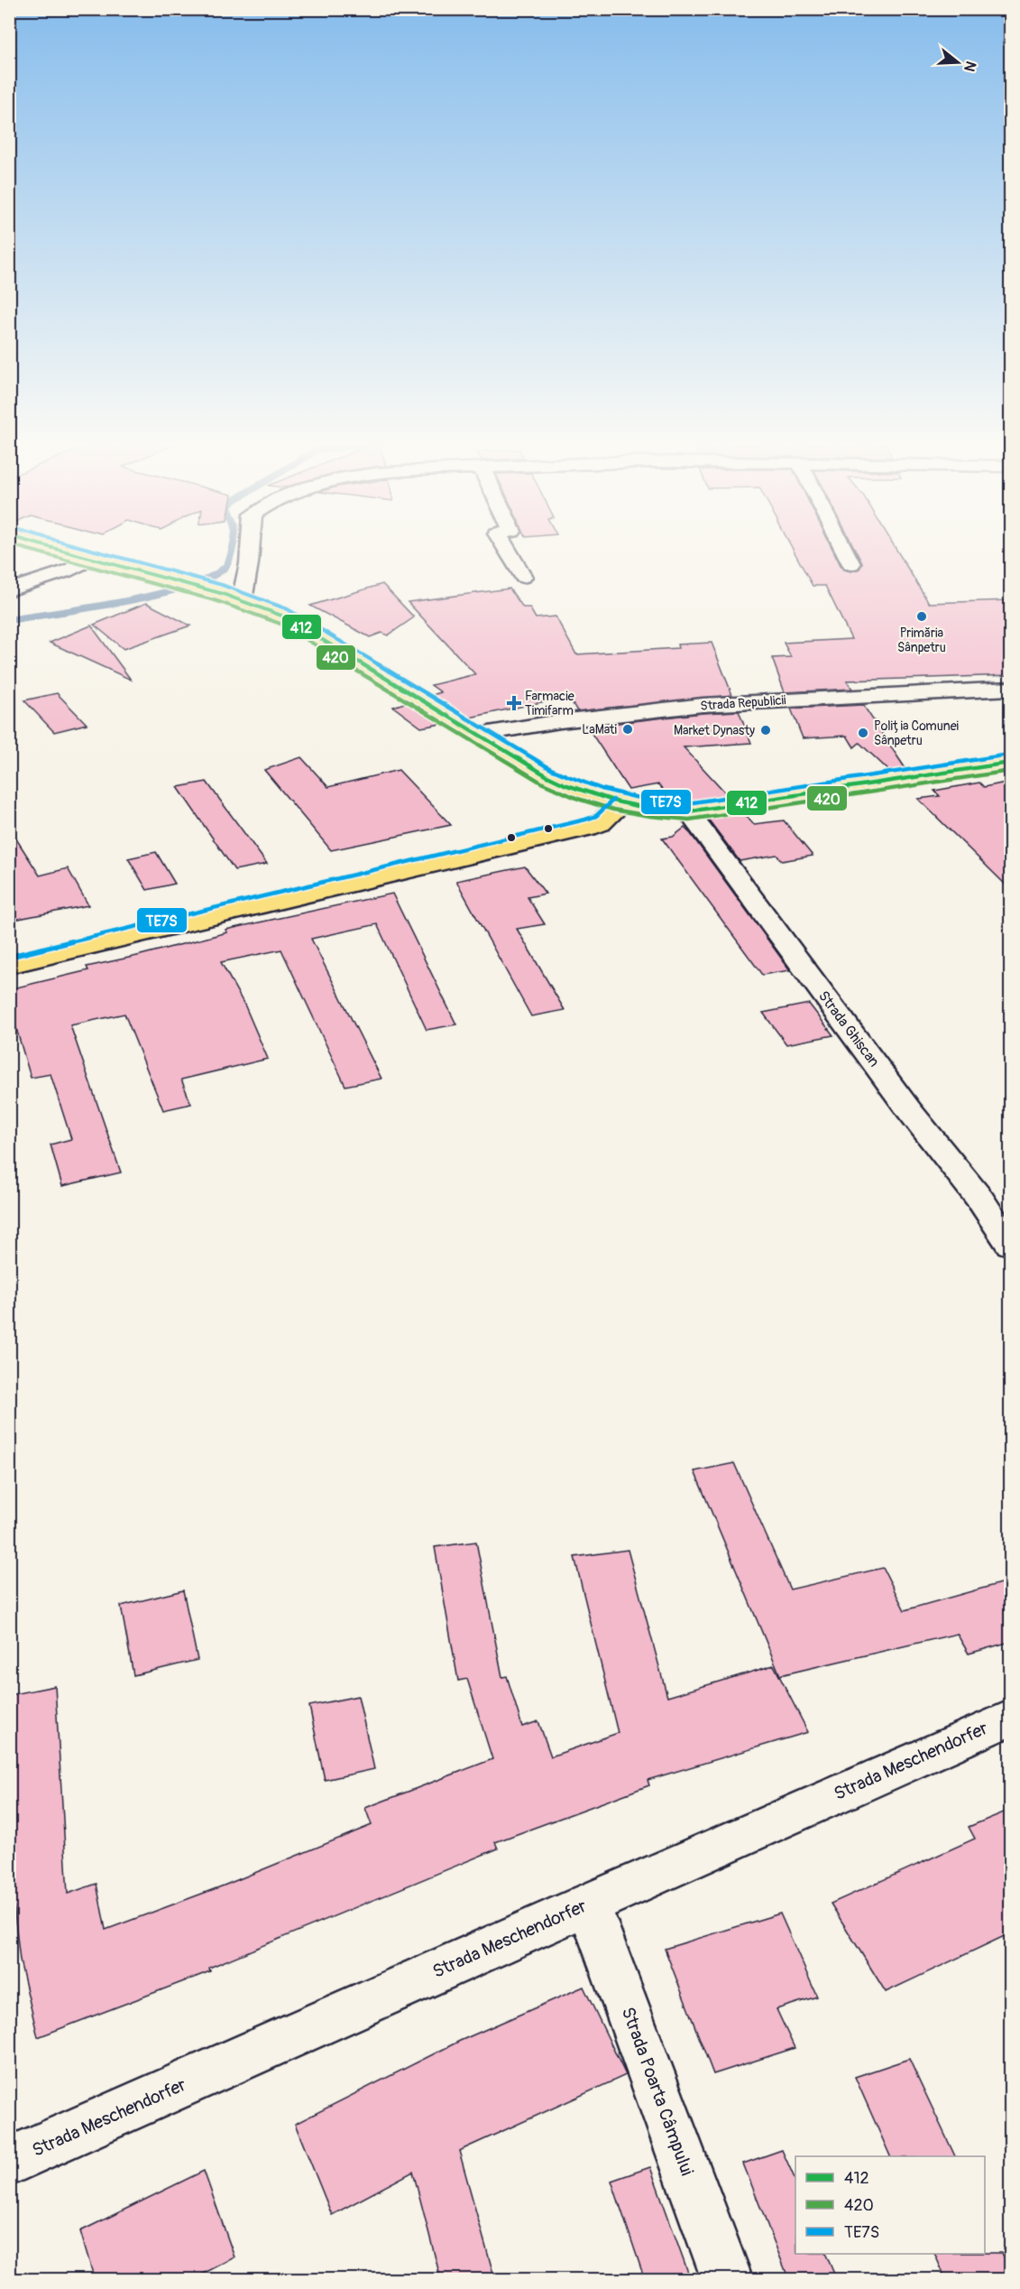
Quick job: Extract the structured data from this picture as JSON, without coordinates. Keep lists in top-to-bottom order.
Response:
{
  "streets": {
    "street": [
      "Strada Republicii",
      "Strada Ghiscan",
      "Strada Meschendorfer",
      "Strada Poarta Câmpului"
    ]
  },
  "crossings": [
    ["Strada Meschendorfer", "Strada Poarta Câmpului"]
  ],
  "places": {
    "other": [
      "Primăria Sânpetru",
      "LaMati",
      "Market Dynasty",
      "Poliția Comunei Sânpetru"
    ],
    "health": ["Farmacie Timifarm"]
  },
  "lines": ["transit line 412", "transit line 420", "transit line TE7S"],
  "legend": ["412", "420", "TE7S"],
  "north": "right"
}
